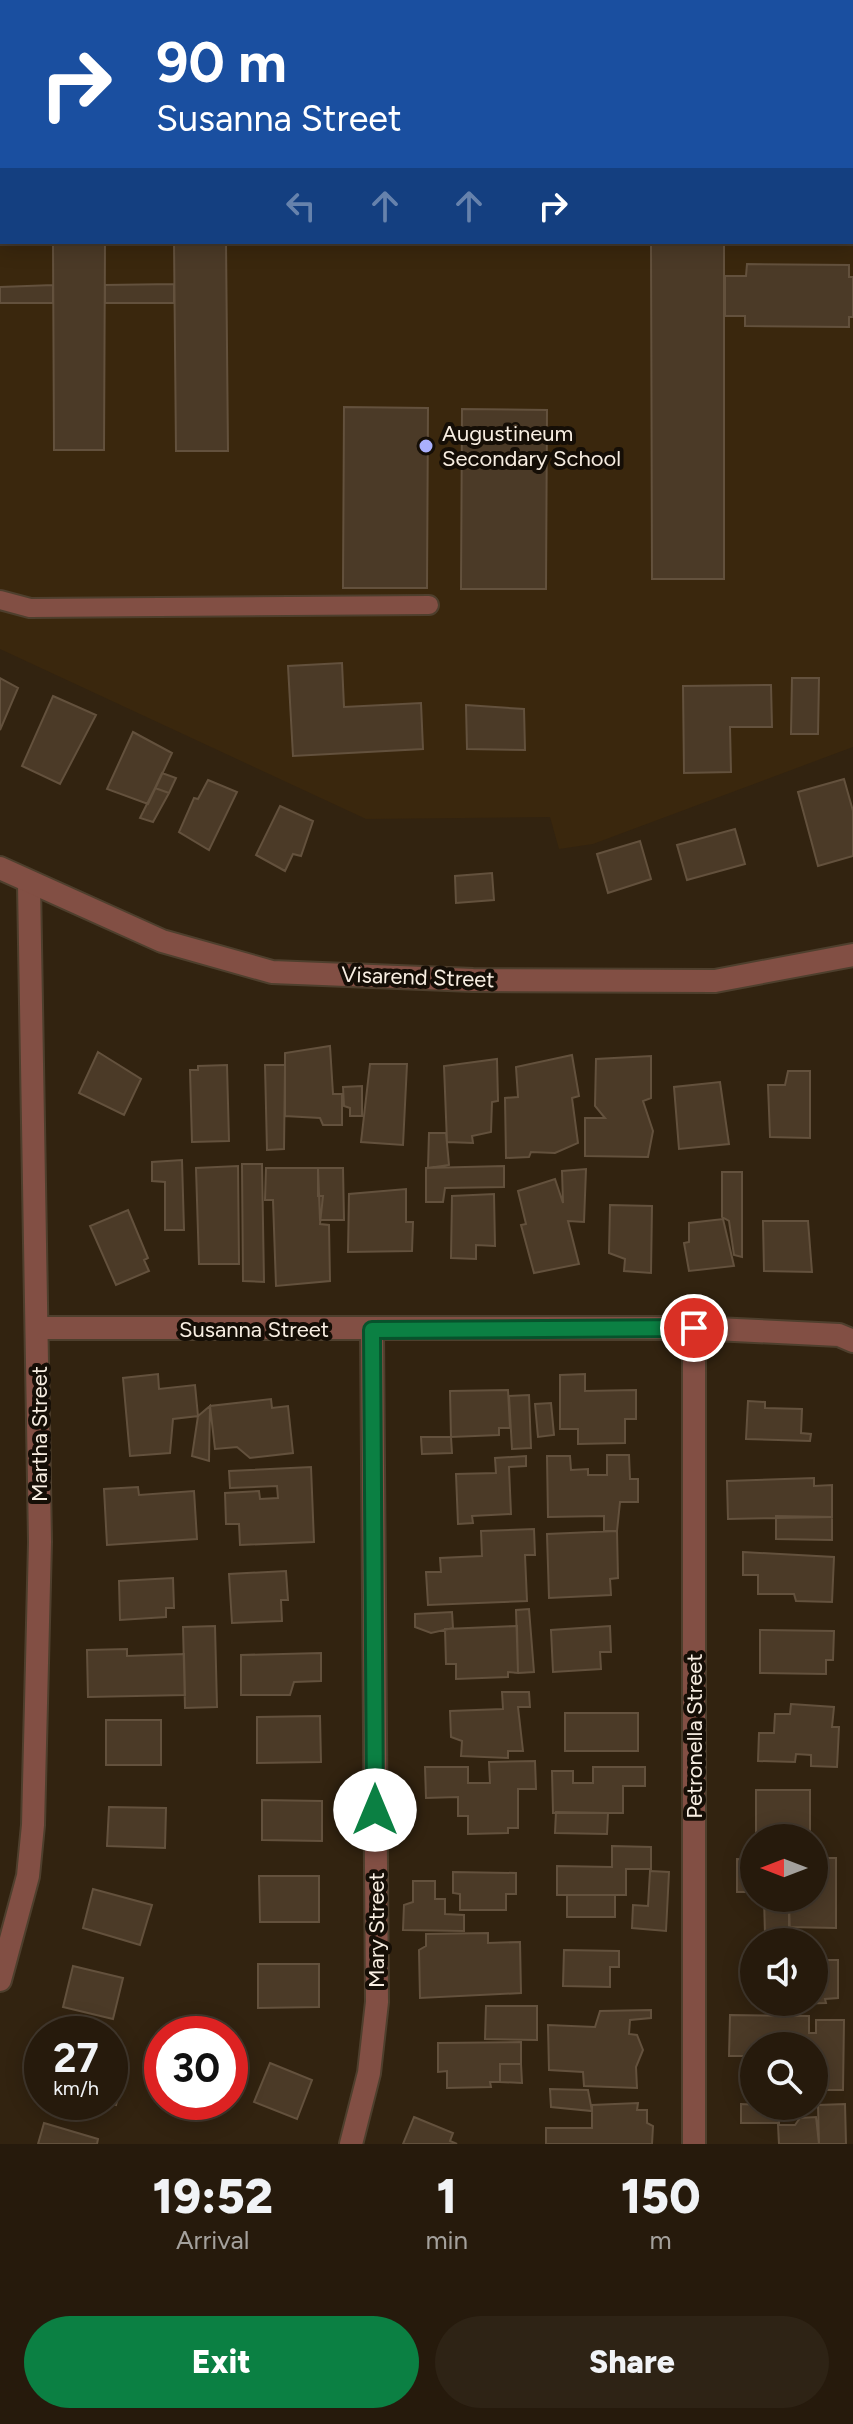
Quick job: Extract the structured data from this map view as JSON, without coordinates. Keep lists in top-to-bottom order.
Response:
{
  "streets": {
    "street": [
      "Visarend Street",
      "Susanna Street",
      "Martha Street",
      "Petronella Street",
      "Mary Street"
    ]
  },
  "crossings": [
    ["Visarend Street", "Martha Street"],
    ["Susanna Street", "Martha Street"],
    ["Susanna Street", "Petronella Street"],
    ["Susanna Street", "Mary Street"]
  ],
  "places": ["Augustineum Secondary School"],
  "north": "left",
  "page": {
    "turn": ["90 m", "Susanna Street"],
    "speed": "27 km/h",
    "limit": "30",
    "eta": [
      "19:52",
      "Arrival",
      "1",
      "min",
      "150",
      "m"
    ],
    "buttons": ["Exit", "Share"]
  }
}
